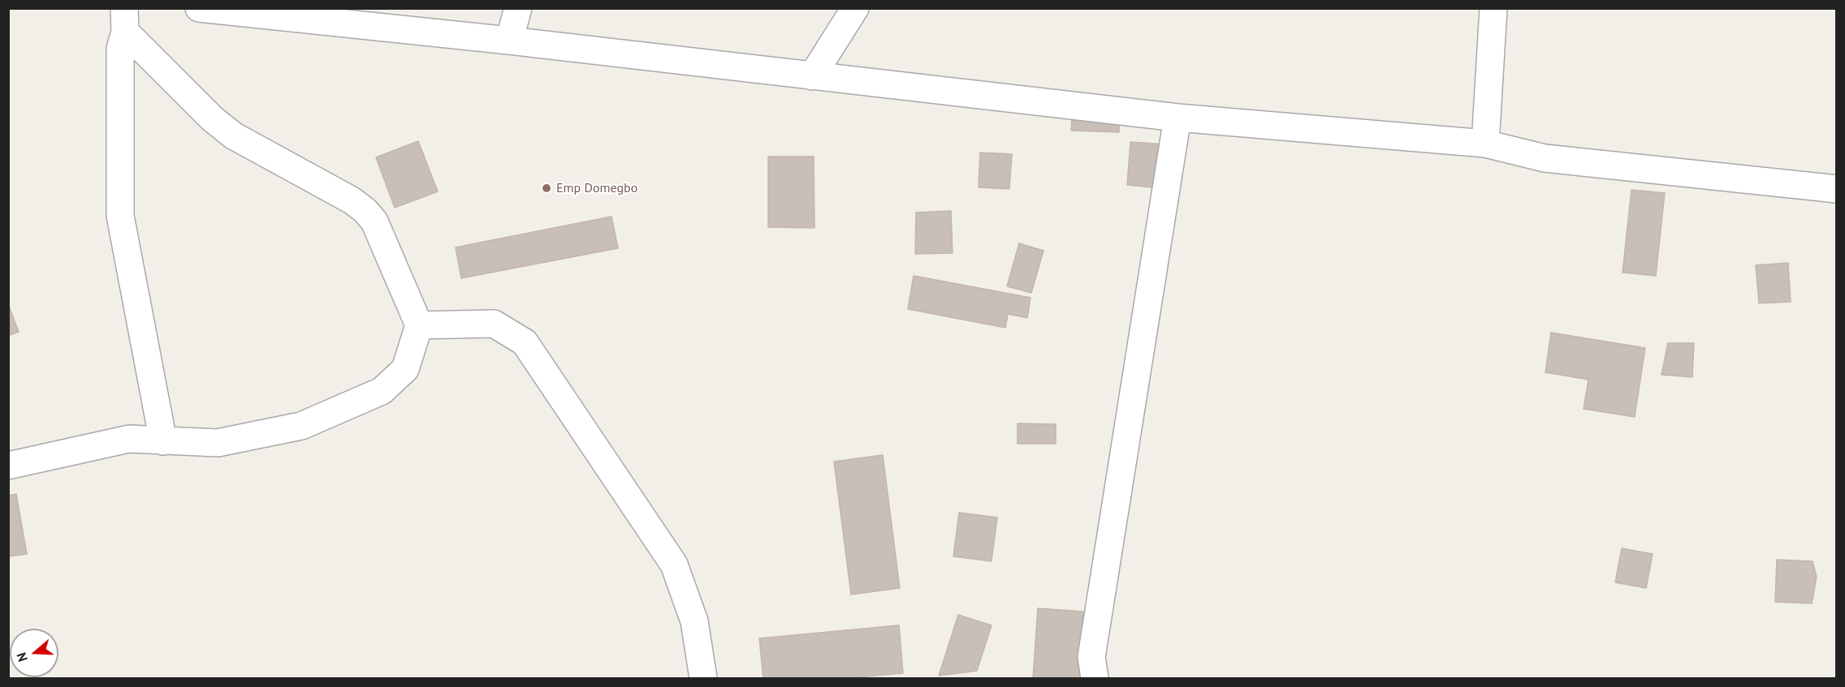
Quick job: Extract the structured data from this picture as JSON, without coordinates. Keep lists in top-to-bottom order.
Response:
{
  "places": ["Emp Domegbo"],
  "north": "left"
}
